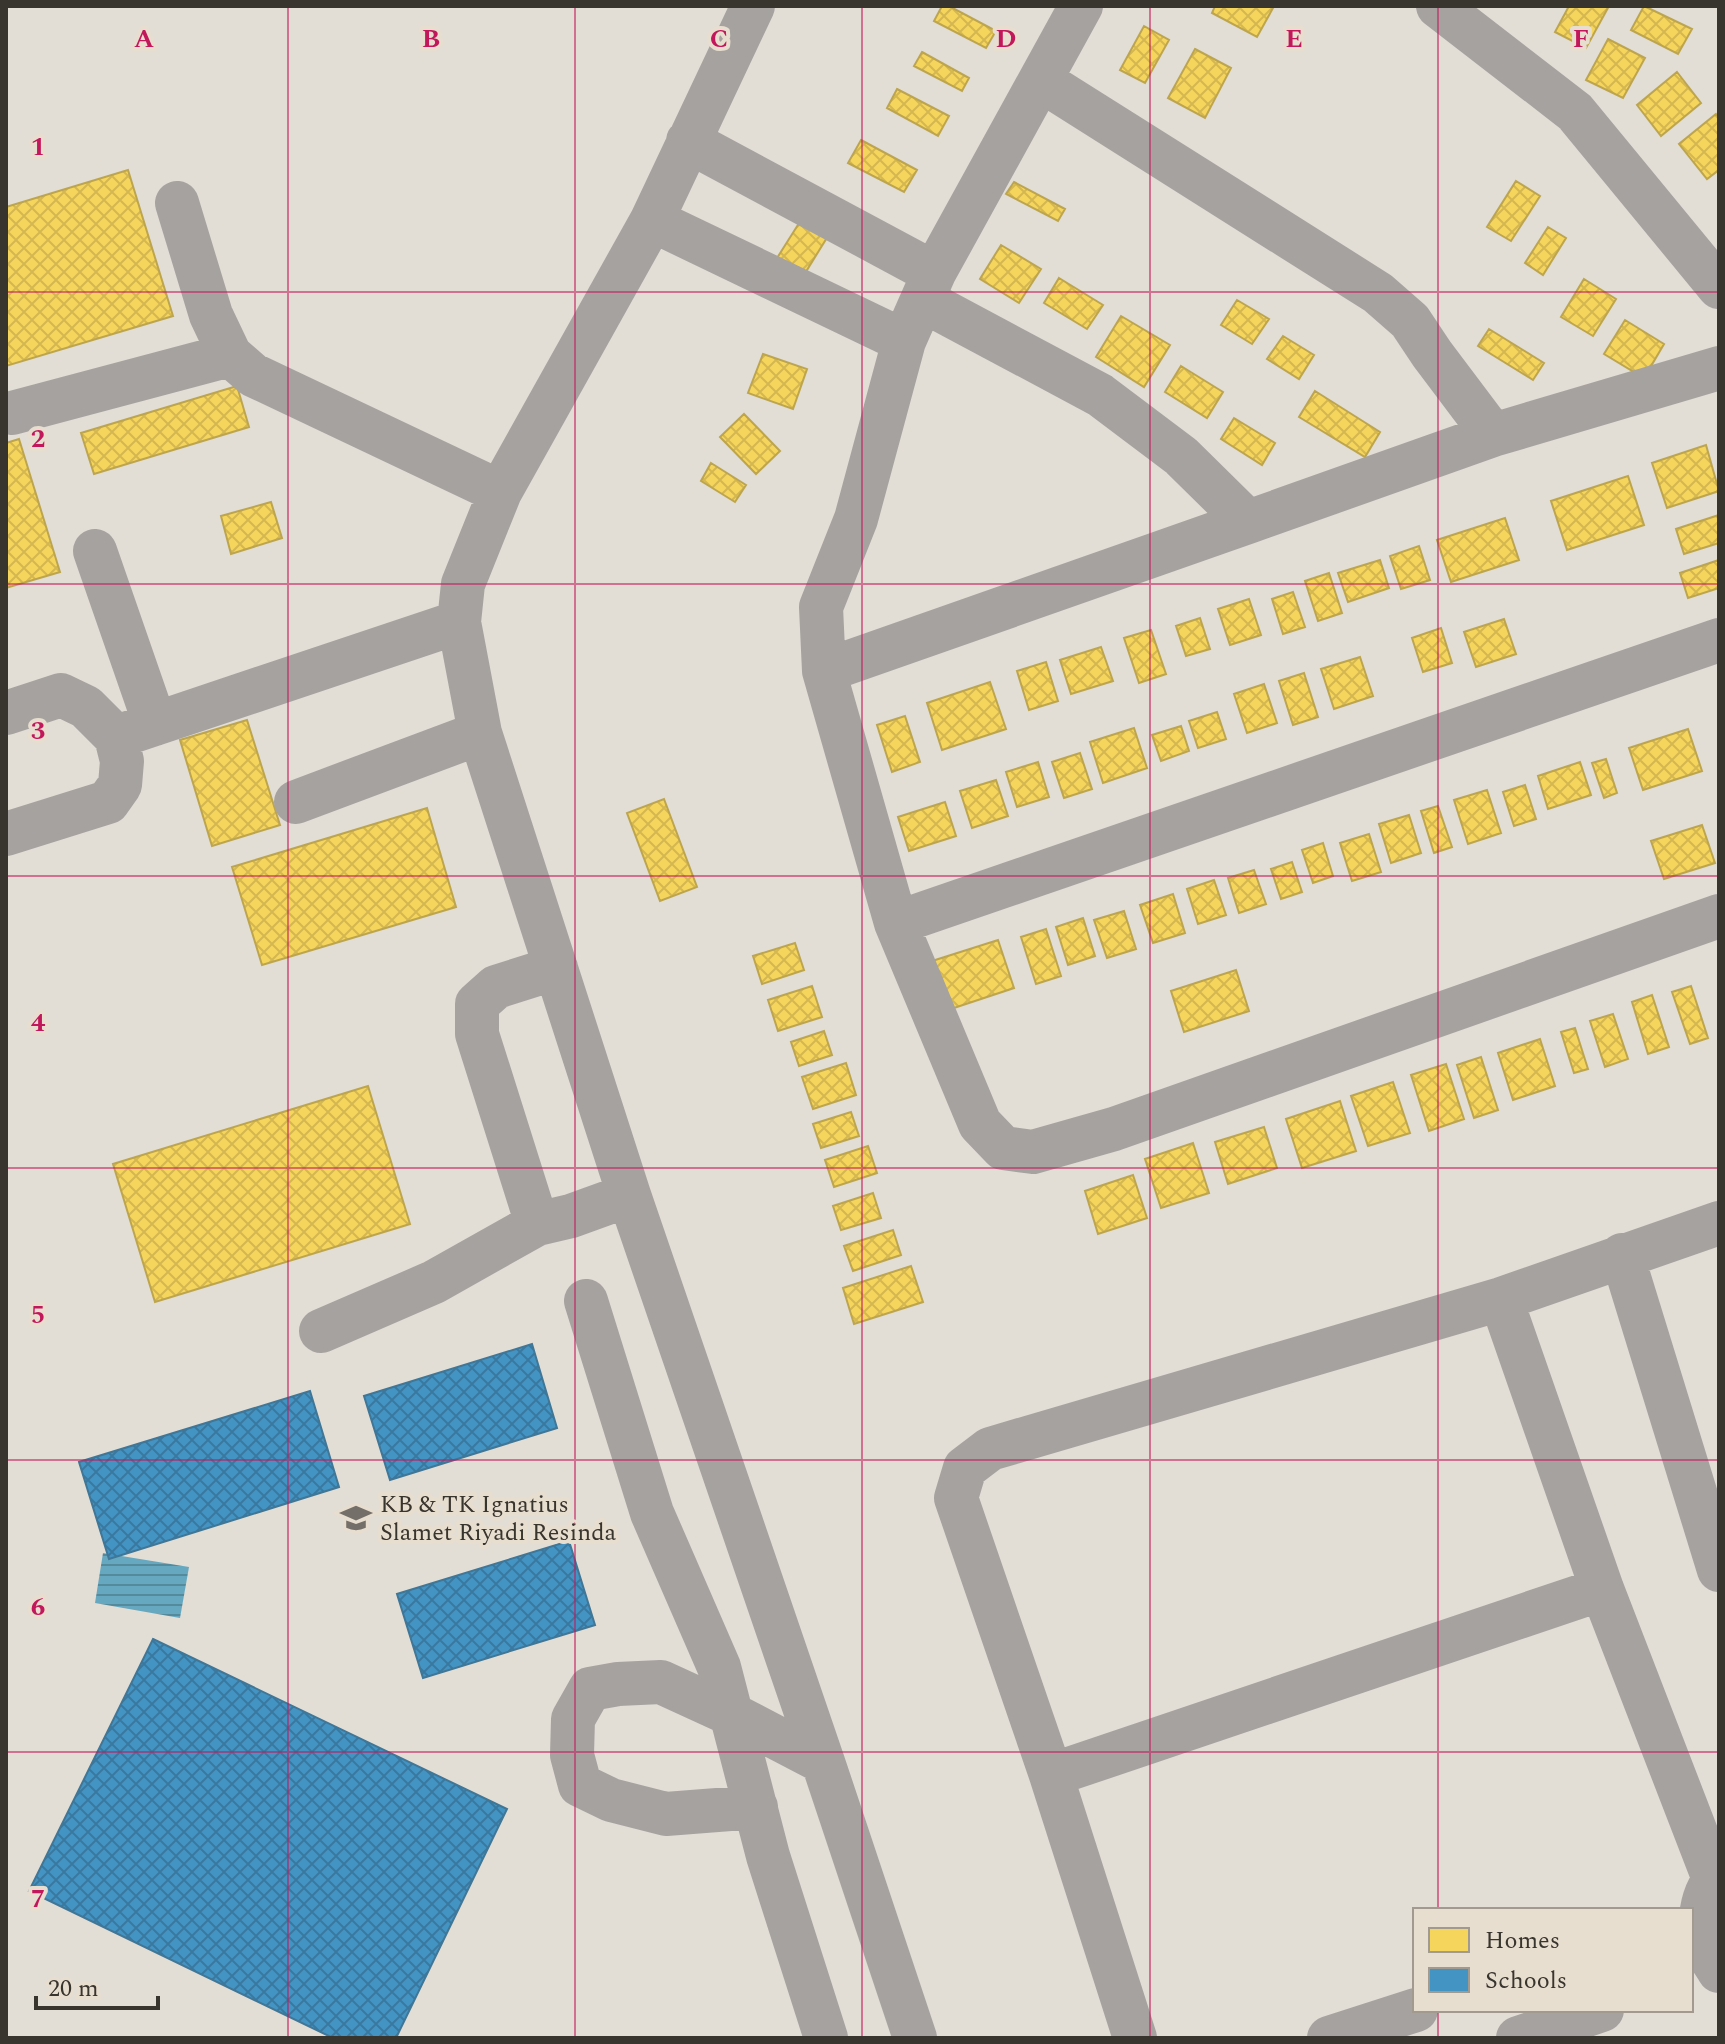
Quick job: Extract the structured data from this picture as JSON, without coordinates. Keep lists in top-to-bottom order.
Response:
{
  "places": {
    "school or university": ["KB & TK Ignatius Slamet Riyadi Resinda"]
  },
  "legend": ["Homes", "Schools"],
  "scale_bar": "20 m",
  "grid": {
    "columns": [
      "A",
      "B",
      "C",
      "D",
      "E",
      "F"
    ],
    "rows": [
      "1",
      "2",
      "3",
      "4",
      "5",
      "6",
      "7"
    ]
  }
}
